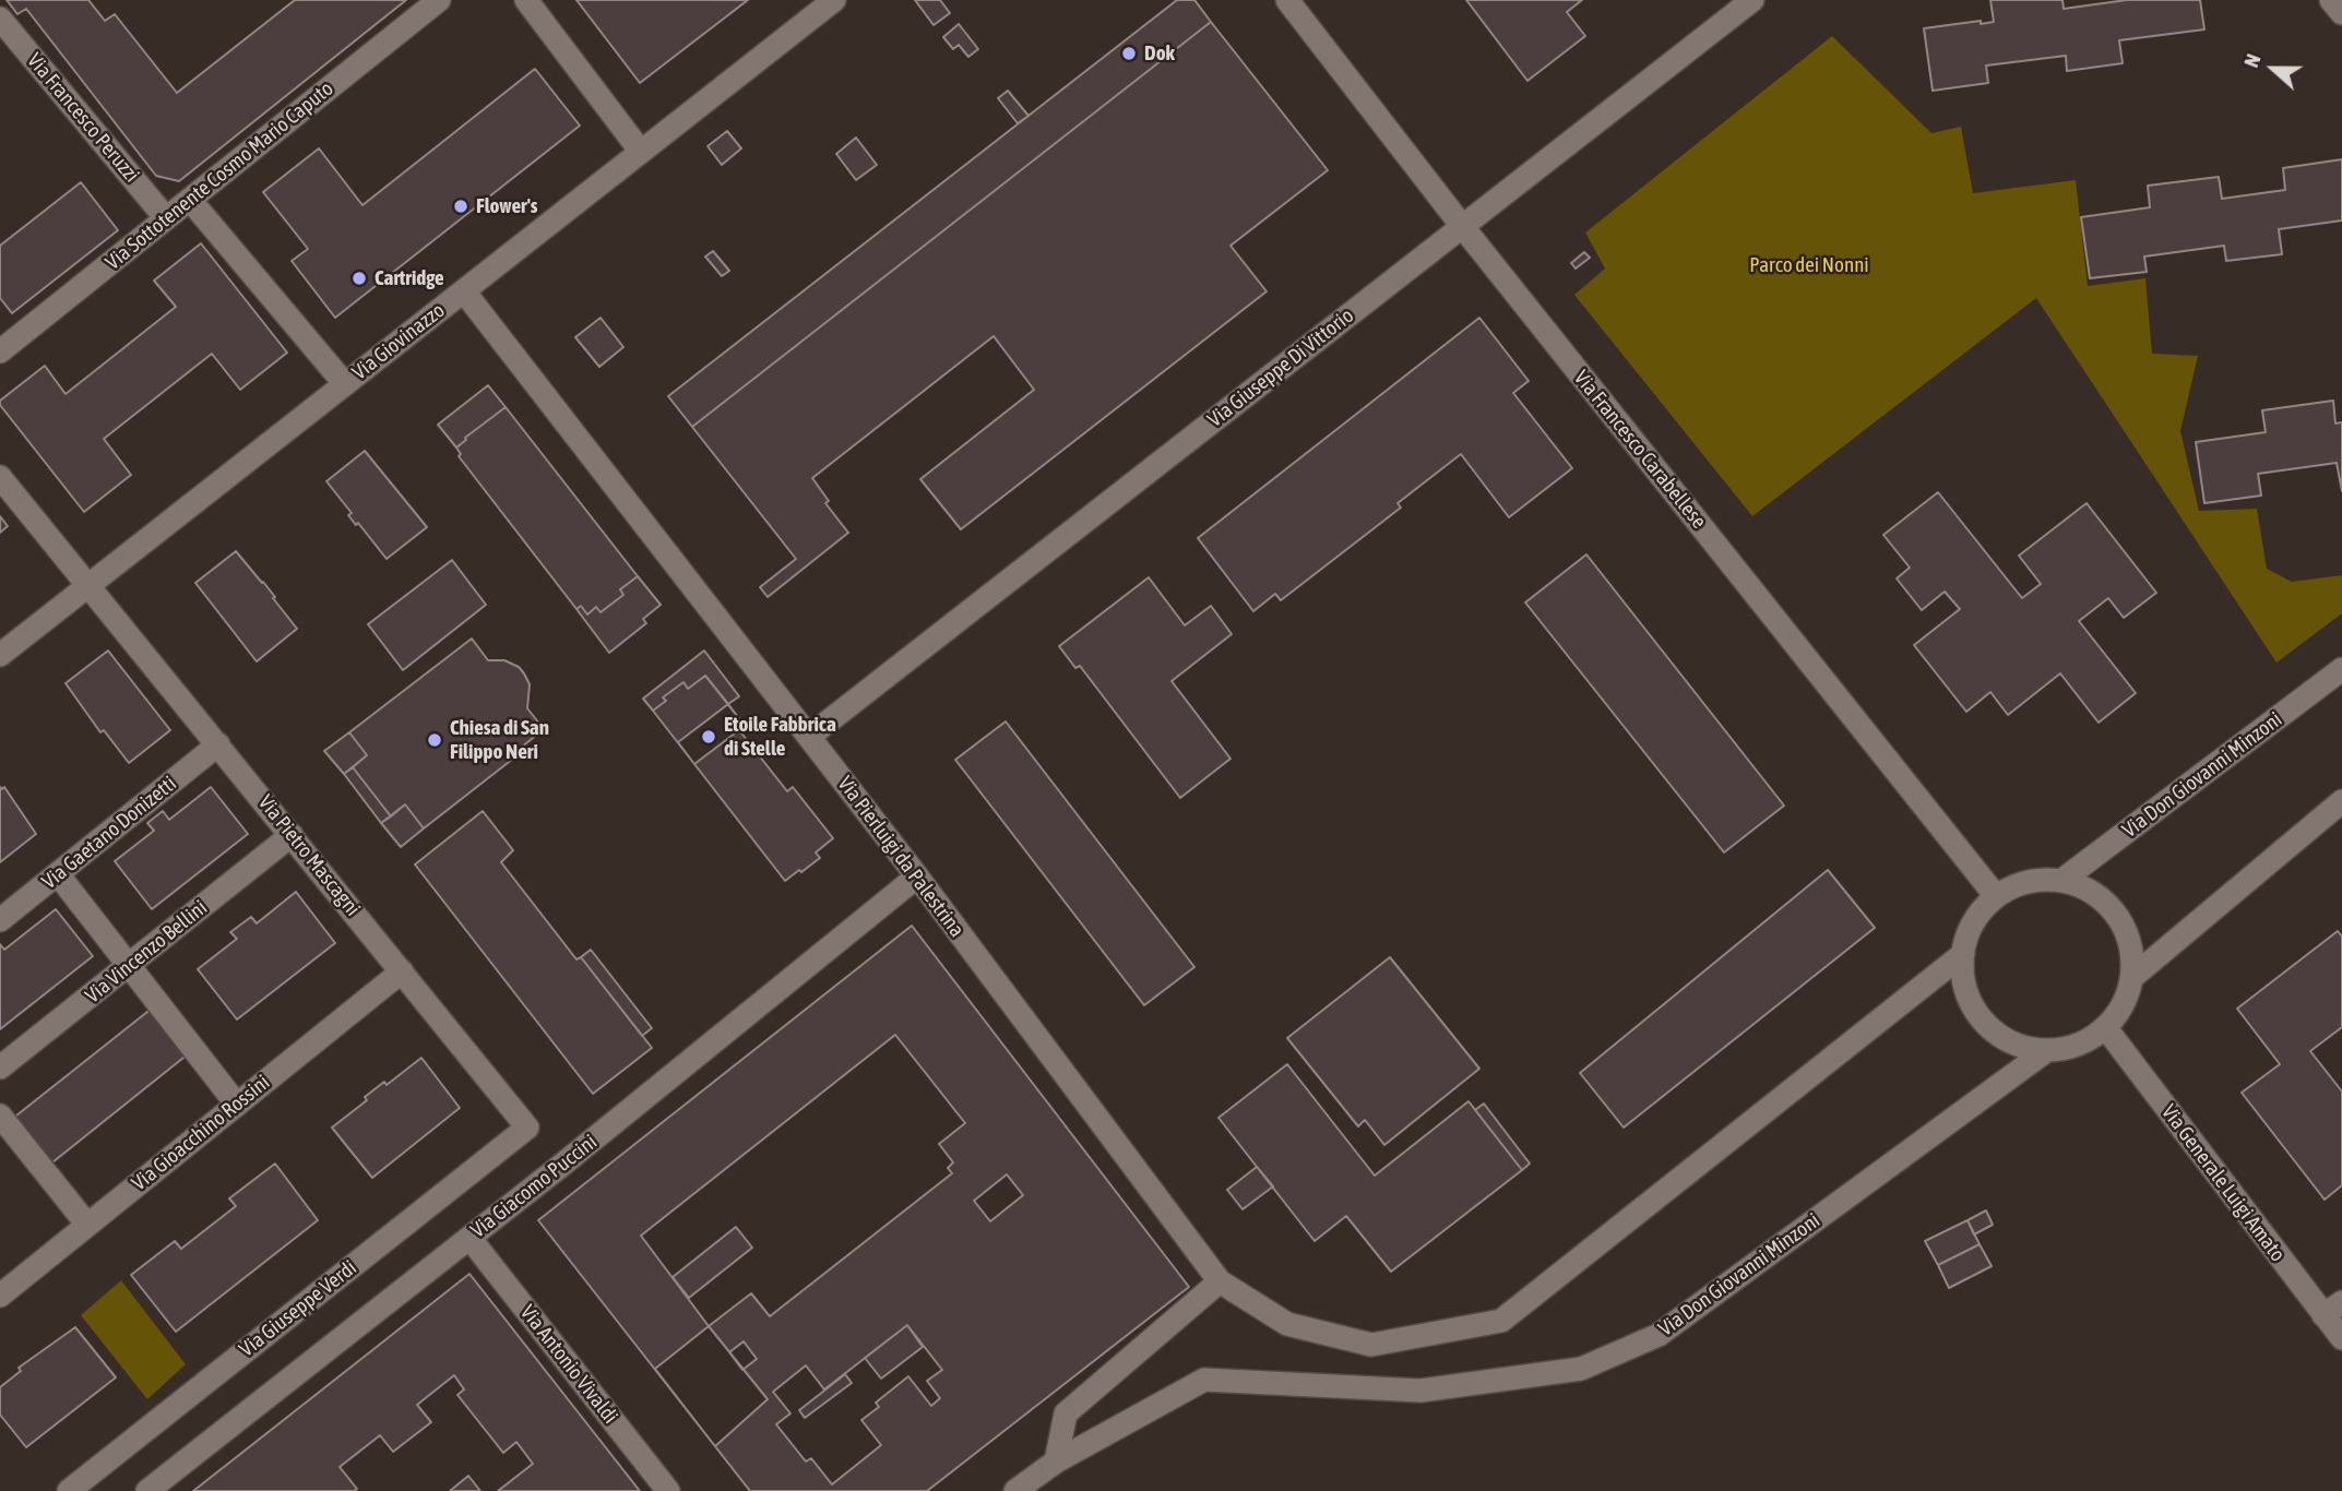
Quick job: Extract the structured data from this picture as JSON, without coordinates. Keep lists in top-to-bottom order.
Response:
{
  "streets": {
    "street": [
      "Via Francesco Peruzzi",
      "Via Sottotenente Cosmo Mario Caputo",
      "Via Giovinazzo",
      "Via Giuseppe Di Vittorio",
      "Via Francesco Carabellese",
      "Via Don Giovanni Minzoni",
      "Via Gaetano Donizetti",
      "Via Pietro Mascagni",
      "Via Pierluigi da Palestrina",
      "Via Vincenzo Bellini",
      "Via Gioacchino Rossini",
      "Via Generale Luigi Amato",
      "Via Giacomo Puccini",
      "Via Giuseppe Verdi",
      "Via Antonio Vivaldi"
    ]
  },
  "crossings": [
    ["Via Francesco Peruzzi", "Via Sottotenente Cosmo Mario Caputo"],
    ["Via Giovinazzo", "Via Pietro Mascagni"],
    ["Via Giovinazzo", "Via Pierluigi da Palestrina"],
    ["Via Giuseppe Di Vittorio", "Via Francesco Carabellese"],
    ["Via Giuseppe Di Vittorio", "Via Pierluigi da Palestrina"],
    ["Via Francesco Carabellese", "Via Don Giovanni Minzoni"],
    ["Via Francesco Carabellese", "Via Generale Luigi Amato"],
    ["Via Don Giovanni Minzoni", "Via Generale Luigi Amato"],
    ["Via Gaetano Donizetti", "Via Pietro Mascagni"],
    ["Via Pietro Mascagni", "Via Vincenzo Bellini"],
    ["Via Pietro Mascagni", "Via Gioacchino Rossini"],
    ["Via Pietro Mascagni", "Via Giuseppe Verdi"],
    ["Via Pierluigi da Palestrina", "Via Giacomo Puccini"],
    ["Via Giacomo Puccini", "Via Antonio Vivaldi"]
  ],
  "parks": ["Parco dei Nonni"],
  "places": [
    "Dok",
    "Flower's",
    "Cartridge",
    "Etoile Fabbrica di Stelle",
    "Chiesa di San Filippo Neri"
  ],
  "north": "left"
}
